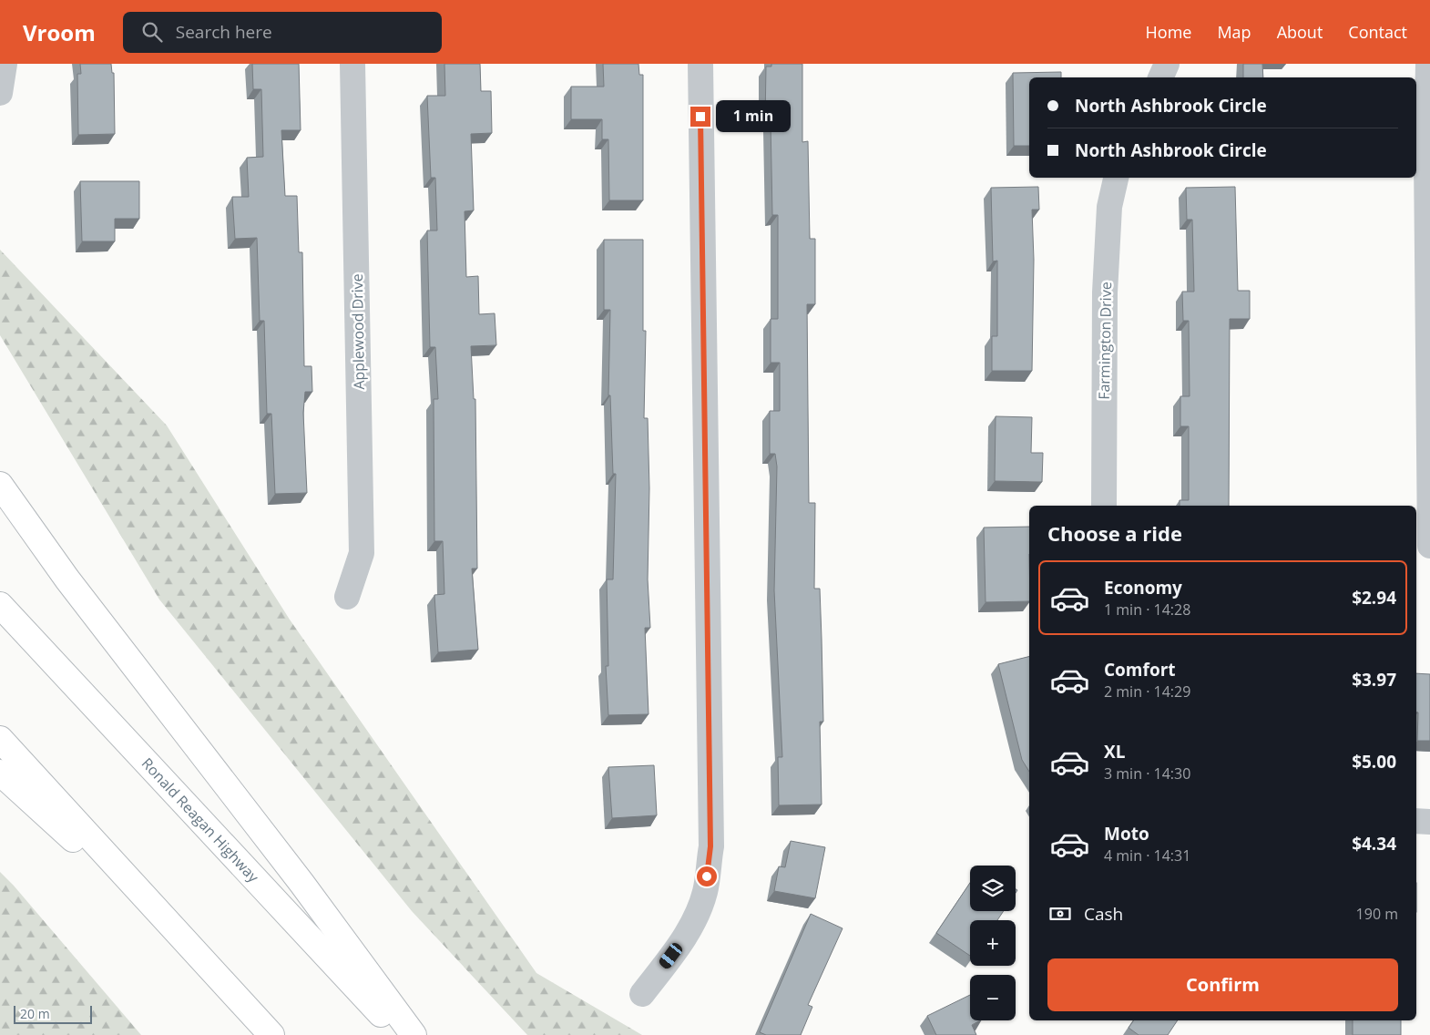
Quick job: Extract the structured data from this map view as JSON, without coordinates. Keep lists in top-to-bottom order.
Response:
{
  "streets": {
    "highway": ["Ronald Reagan Highway"],
    "street": ["Applewood Drive", "Farmington Drive"]
  },
  "scale_bar": "20 m",
  "page": {
    "header": "Vroom",
    "search": "Search here",
    "nav": [
      "Home",
      "Map",
      "About",
      "Contact"
    ],
    "banner": ["North Ashbrook Circle", "North Ashbrook Circle"],
    "bubble": "1 min",
    "heading": "Choose a ride",
    "list": [
      {
        "name": "Economy",
        "note": "1 min · 14:28",
        "value": "$2.94"
      },
      {
        "name": "Comfort",
        "note": "2 min · 14:29",
        "value": "$3.97"
      },
      {
        "name": "XL",
        "note": "3 min · 14:30",
        "value": "$5.00"
      },
      {
        "name": "Moto",
        "note": "4 min · 14:31",
        "value": "$4.34"
      }
    ],
    "map_buttons": ["+", "−"],
    "pay": ["Cash", "190 m"],
    "buttons": "Confirm",
    "scale": "20 m"
  }
}
